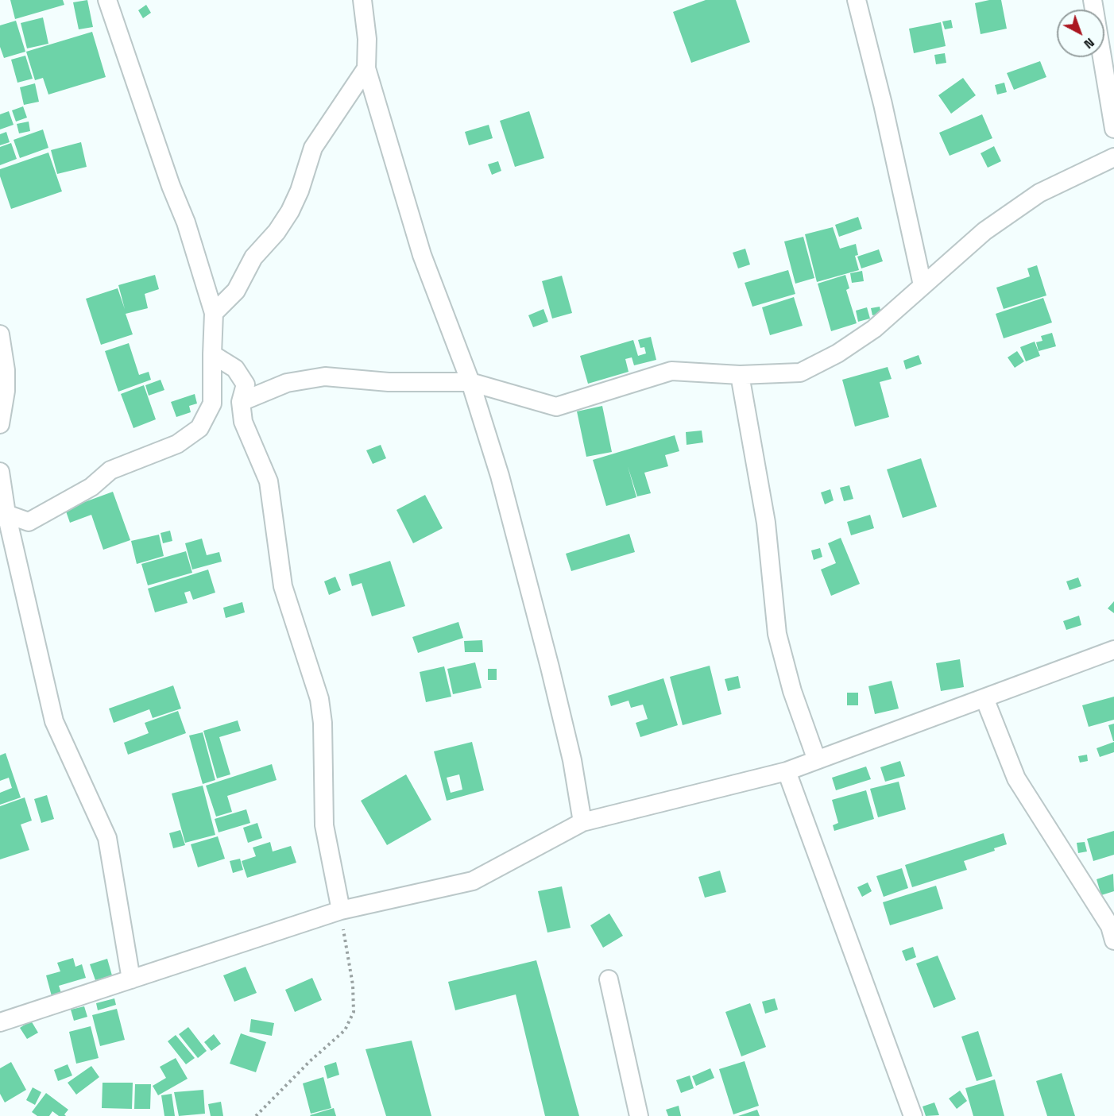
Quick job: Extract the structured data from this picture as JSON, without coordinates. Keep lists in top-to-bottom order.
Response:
{
  "north": "bottom right"
}
